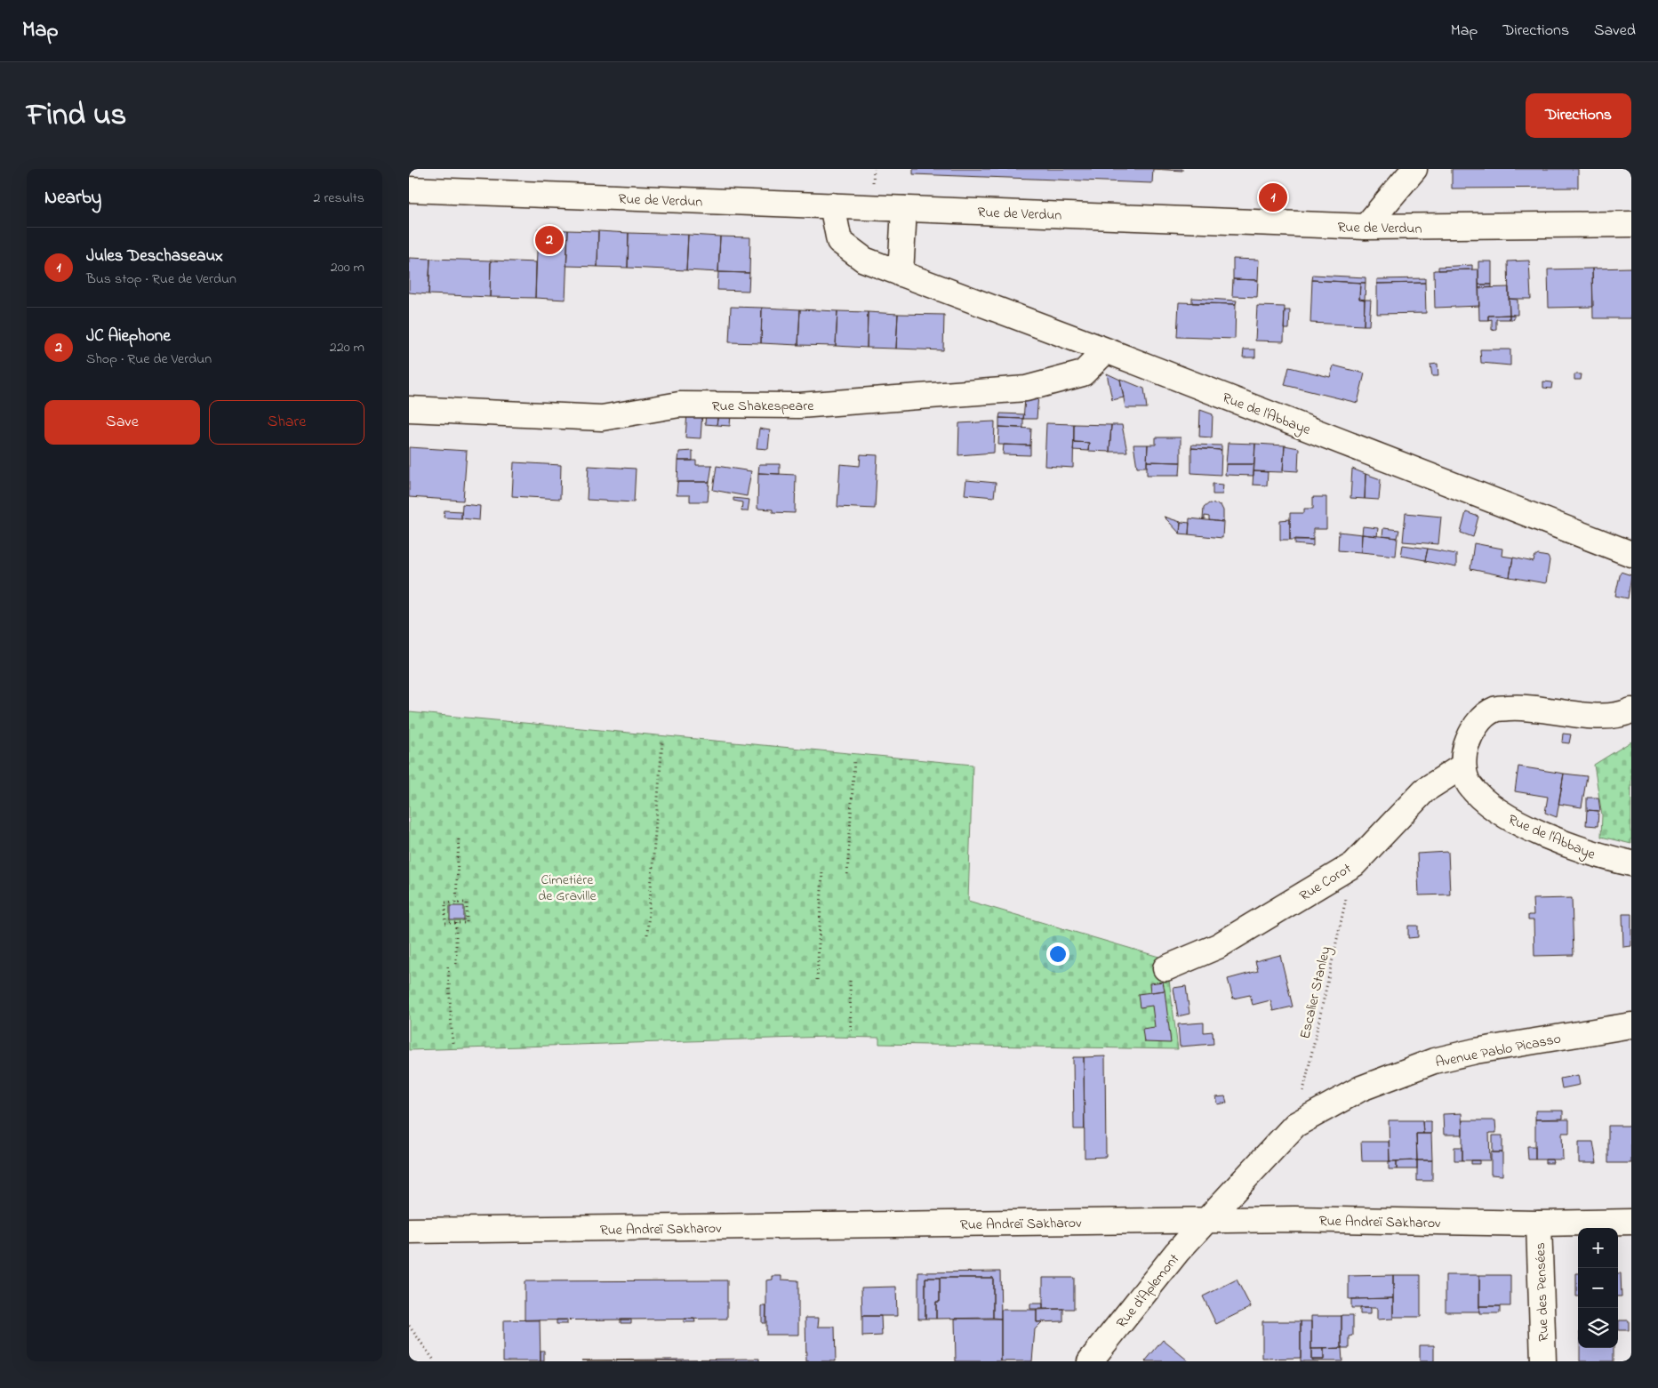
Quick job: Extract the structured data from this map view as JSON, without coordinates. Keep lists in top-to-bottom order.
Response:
{
  "streets": {
    "street": [
      "Rue de Verdun",
      "Rue Shakespeare",
      "Rue de l'Abbaye",
      "Rue Corot",
      "Avenue Pablo Picasso",
      "Rue Andreï Sakharov",
      "Rue d'Aplemont",
      "Rue des Pensées"
    ],
    "path": ["Escalier Stanley"]
  },
  "crossings": [
    ["Rue de Verdun", "Rue de l'Abbaye"],
    ["Rue Shakespeare", "Rue de l'Abbaye"],
    ["Rue de l'Abbaye", "Rue Corot"],
    ["Rue Corot", "Escalier Stanley"],
    ["Escalier Stanley", "Avenue Pablo Picasso"],
    ["Avenue Pablo Picasso", "Rue Andreï Sakharov"],
    ["Avenue Pablo Picasso", "Rue d'Aplemont"],
    ["Rue Andreï Sakharov", "Rue d'Aplemont"],
    ["Rue Andreï Sakharov", "Rue des Pensées"]
  ],
  "parks": ["Cimetière de Graville"],
  "page": {
    "header": "Map",
    "nav": ["Map", "Directions", "Saved"],
    "title": "Find us",
    "buttons": [
      "Directions",
      ["Save", "Share"]
    ],
    "heading": ["Nearby", "2 results"],
    "pins": ["1", "2"],
    "list": [
      {
        "mark": "1",
        "name": "Jules Deschaseaux",
        "note": "Bus stop · Rue de Verdun",
        "value": "200 m"
      },
      {
        "mark": "2",
        "name": "JC Aiephone",
        "note": "Shop · Rue de Verdun",
        "value": "220 m"
      }
    ],
    "map_buttons": ["+", "−"]
  }
}
